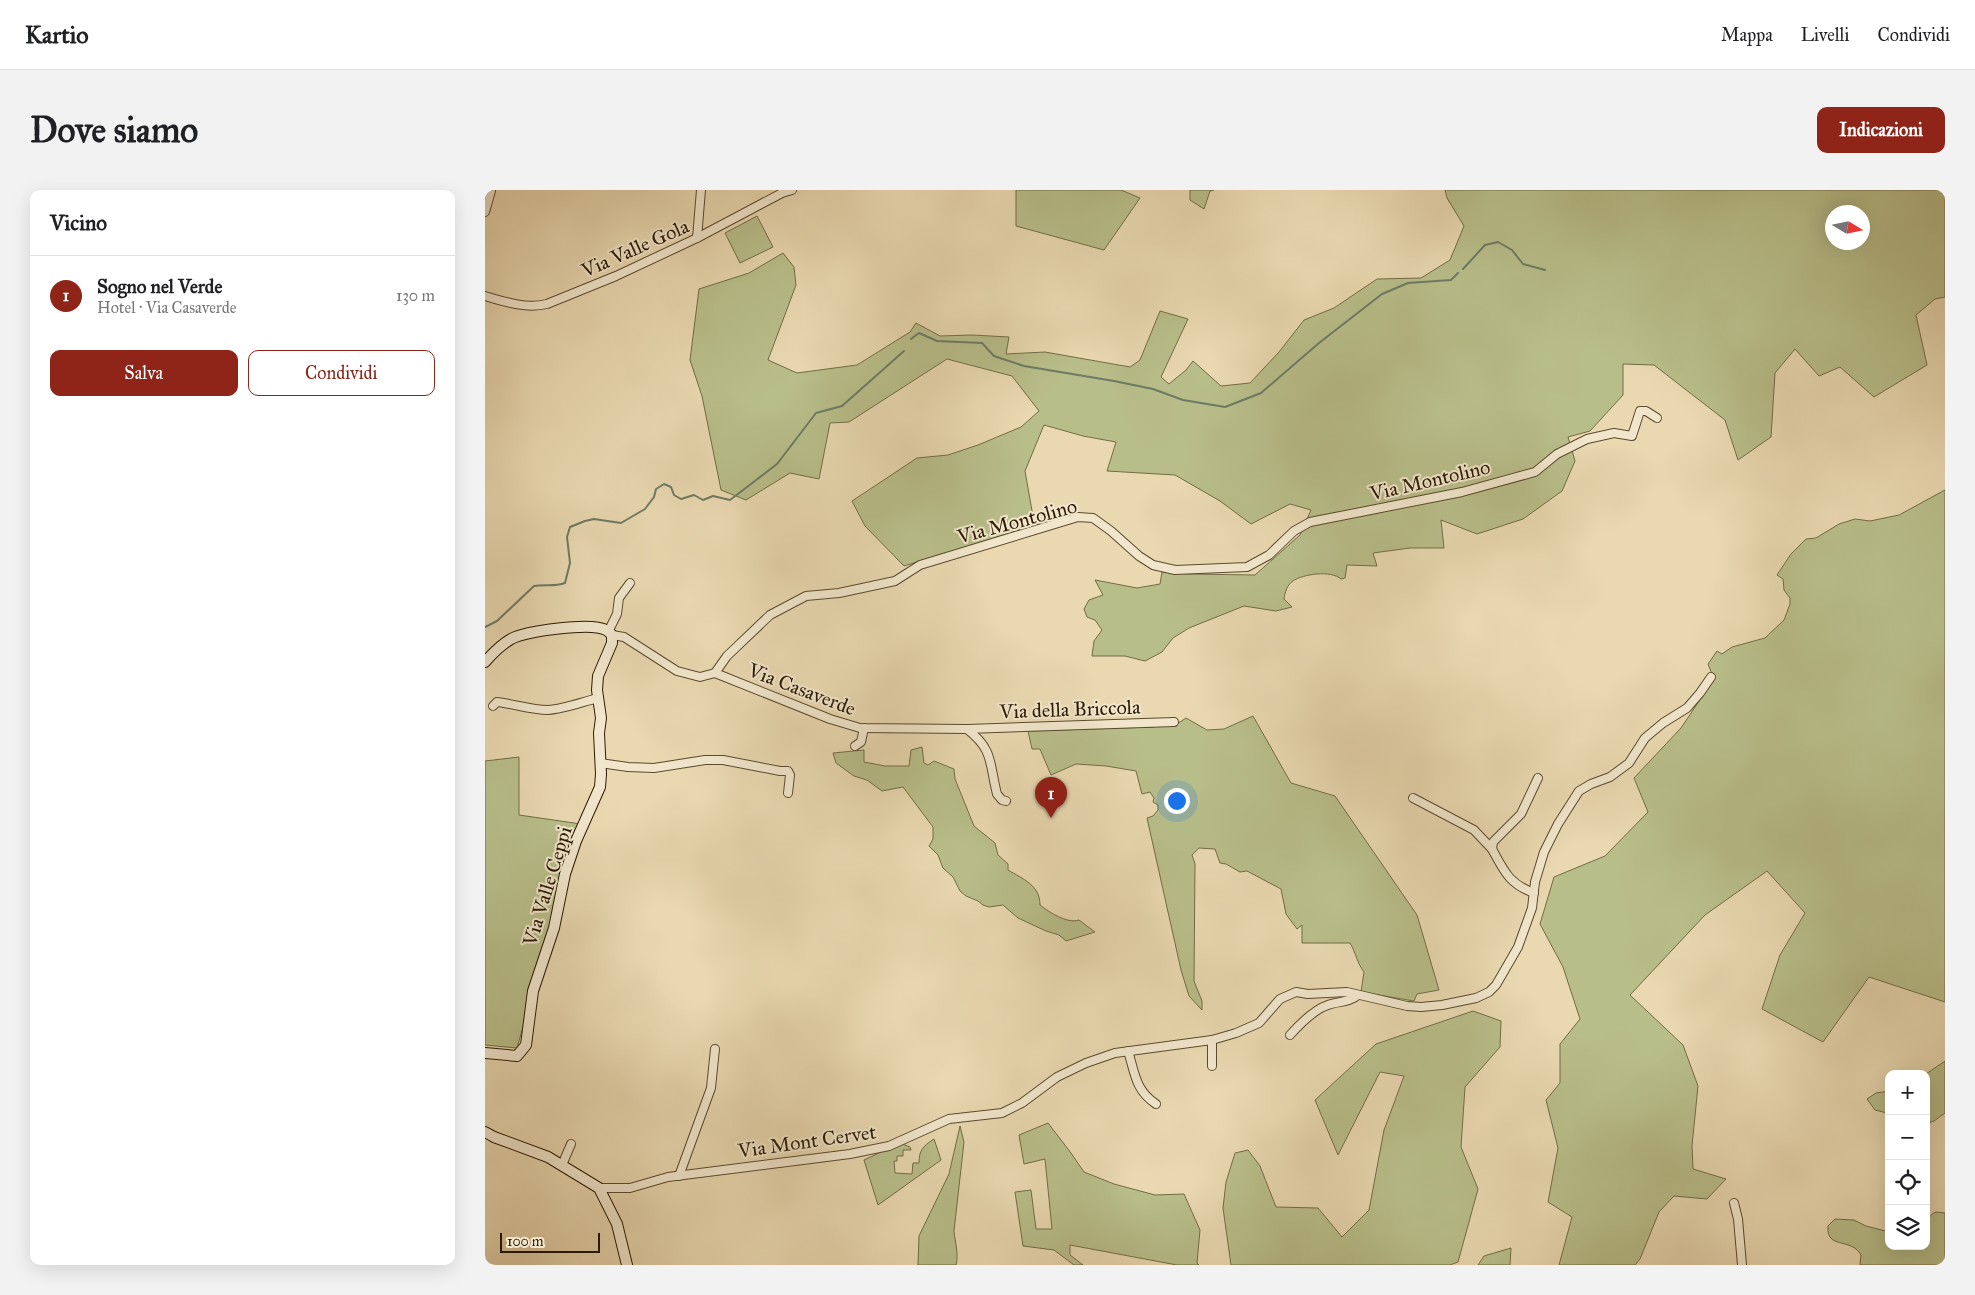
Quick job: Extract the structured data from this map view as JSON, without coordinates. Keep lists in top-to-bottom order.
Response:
{
  "streets": {
    "street": [
      "Via Valle Gola",
      "Via Montolino",
      "Via Casaverde",
      "Via della Briccola",
      "Via Valle Ceppi",
      "Via Mont Cervet"
    ]
  },
  "crossings": [
    ["Via Montolino", "Via Casaverde"],
    ["Via Casaverde", "Via della Briccola"],
    ["Via Casaverde", "Via Valle Ceppi"]
  ],
  "scale_bar": "100 m",
  "north": "right",
  "page": {
    "header": "Kartio",
    "nav": ["Mappa", "Livelli", "Condividi"],
    "buttons": [
      "Indicazioni",
      ["Salva", "Condividi"]
    ],
    "title": "Dove siamo",
    "heading": "Vicino",
    "list": [
      {
        "mark": "1",
        "name": "Sogno nel Verde",
        "note": "Hotel · Via Casaverde",
        "value": "130 m"
      }
    ],
    "pins": "1",
    "map_buttons": ["+", "−"],
    "scale": "100 m"
  }
}
